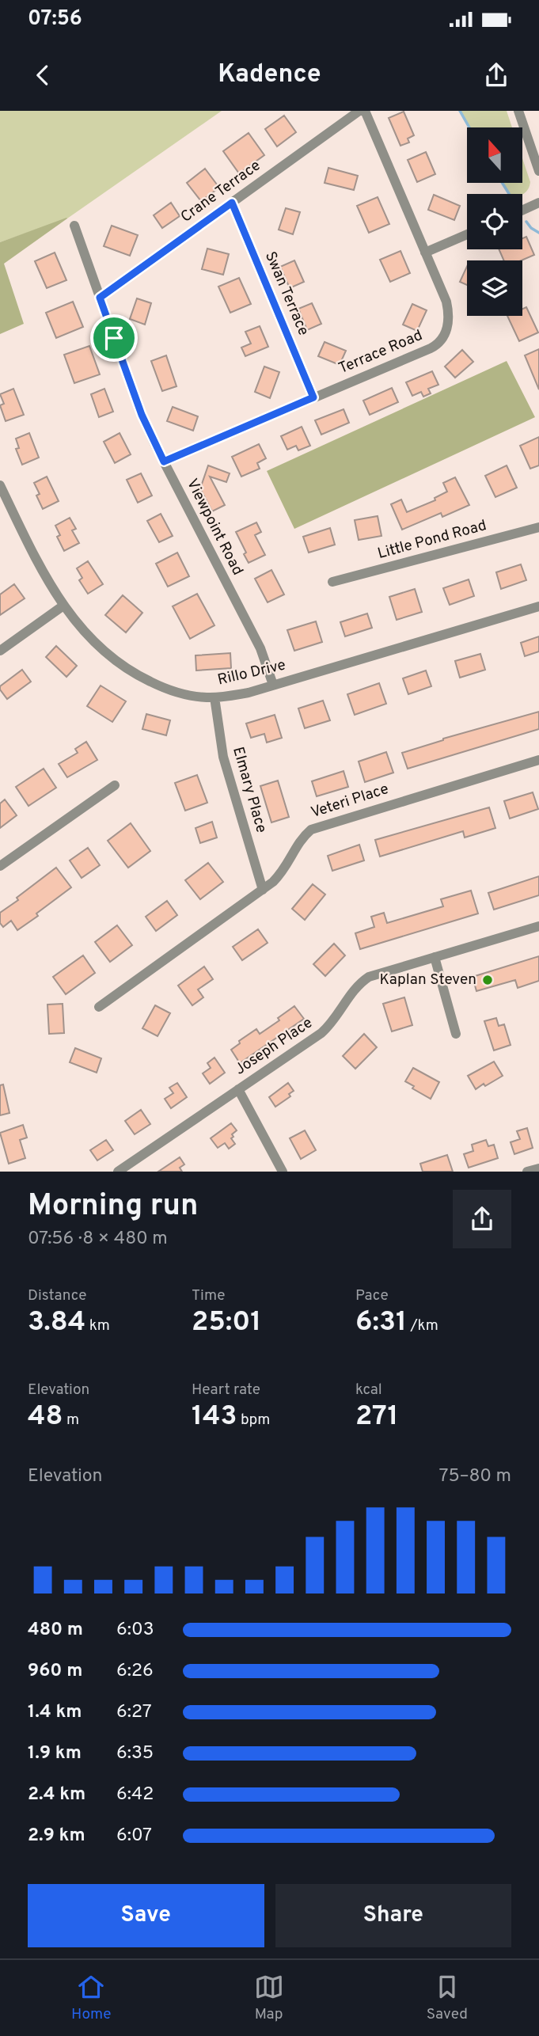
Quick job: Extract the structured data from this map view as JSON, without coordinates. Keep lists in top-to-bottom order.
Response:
{
  "streets": {
    "street": [
      "Crane Terrace",
      "Swan Terrace",
      "Terrace Road",
      "Viewpoint Road",
      "Little Pond Road",
      "Rillo Drive",
      "Elmary Place",
      "Veteri Place",
      "Joseph Place"
    ]
  },
  "crossings": [
    ["Crane Terrace", "Swan Terrace"],
    ["Crane Terrace", "Viewpoint Road"],
    ["Swan Terrace", "Terrace Road"],
    ["Terrace Road", "Viewpoint Road"],
    ["Viewpoint Road", "Rillo Drive"],
    ["Rillo Drive", "Elmary Place"],
    ["Elmary Place", "Veteri Place"]
  ],
  "places": ["Kaplan Steven"],
  "north": "top",
  "page": {
    "status": "07:56",
    "header": "Kadence",
    "heading": ["Morning run", "07:56 · 8 × 480 m"],
    "stats": [
      ["Distance", "3.84 km"],
      ["Time", "25:01"],
      ["Pace", "6:31 /km"],
      ["Elevation", "48 m"],
      ["Heart rate", "143 bpm"],
      ["kcal", "271"]
    ],
    "chart": ["Elevation", "75–80 m"],
    "list": [
      {
        "name": "480 m",
        "note": "6:03"
      },
      {
        "name": "960 m",
        "note": "6:26"
      },
      {
        "name": "1.4 km",
        "note": "6:27"
      },
      {
        "name": "1.9 km",
        "note": "6:35"
      },
      {
        "name": "2.4 km",
        "note": "6:42"
      },
      {
        "name": "2.9 km",
        "note": "6:07"
      }
    ],
    "buttons": ["Save", "Share"],
    "tabs": ["Home", "Map", "Saved"]
  }
}
